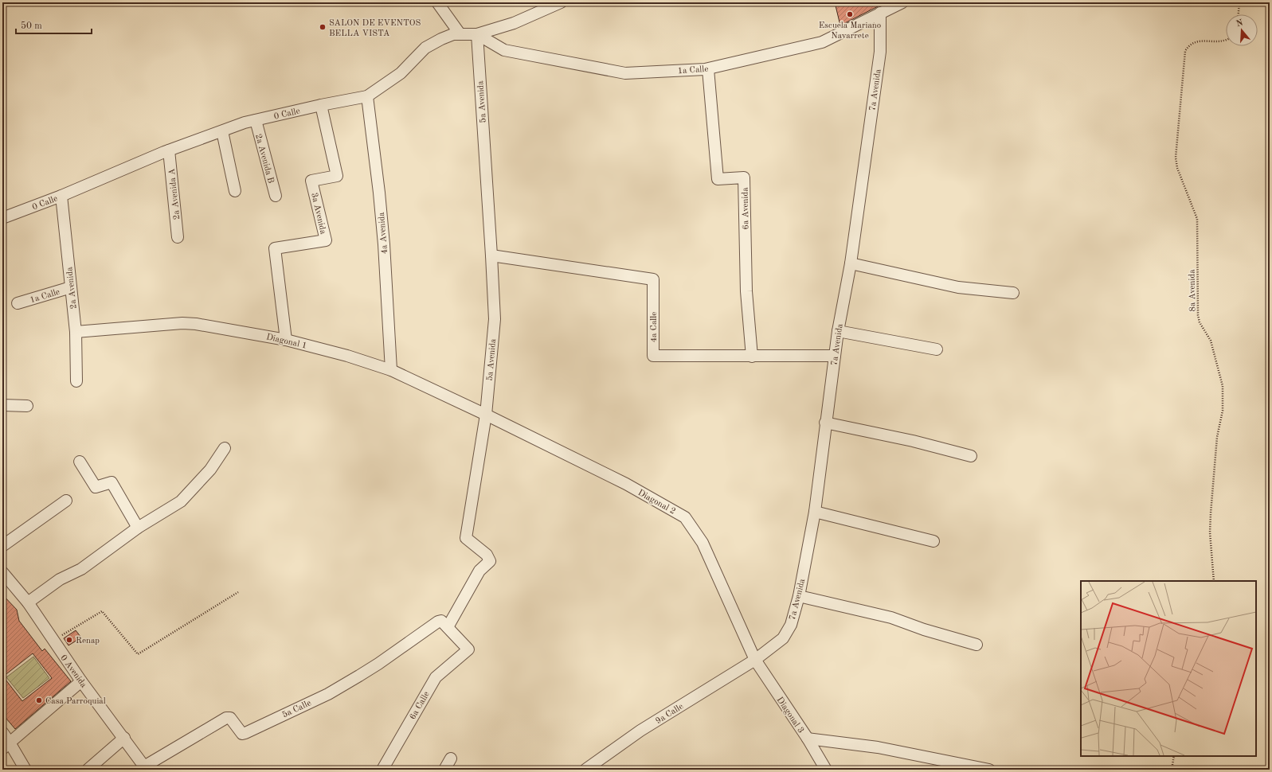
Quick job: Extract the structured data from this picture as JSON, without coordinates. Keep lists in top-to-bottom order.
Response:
{
  "streets": {
    "street": [
      "1a Calle",
      "7a Avenida",
      "5a Avenida",
      "0 Calle",
      "2a Avenida B",
      "2a Avenida A",
      "6a Avenida",
      "3a Avenida",
      "4a Avenida",
      "2a Avenida",
      "4a Calle",
      "Diagonal 1",
      "Diagonal 2",
      "0 Avenida",
      "6a Calle",
      "5a Calle",
      "9a Calle",
      "Diagonal 3"
    ],
    "path": ["8a Avenida"]
  },
  "crossings": [
    ["1a Calle", "7a Avenida"],
    ["1a Calle", "5a Avenida"],
    ["1a Calle", "0 Calle"],
    ["1a Calle", "6a Avenida"],
    ["1a Calle", "2a Avenida"],
    ["7a Avenida", "4a Calle"],
    ["7a Avenida", "Diagonal 2"],
    ["7a Avenida", "9a Calle"],
    ["7a Avenida", "Diagonal 3"],
    ["5a Avenida", "0 Calle"],
    ["5a Avenida", "4a Calle"],
    ["5a Avenida", "Diagonal 1"],
    ["5a Avenida", "Diagonal 2"],
    ["5a Avenida", "6a Calle"],
    ["5a Avenida", "5a Calle"],
    ["0 Calle", "2a Avenida B"],
    ["0 Calle", "2a Avenida A"],
    ["0 Calle", "3a Avenida"],
    ["0 Calle", "4a Avenida"],
    ["0 Calle", "2a Avenida"],
    ["6a Avenida", "4a Calle"],
    ["3a Avenida", "Diagonal 1"],
    ["4a Avenida", "Diagonal 1"],
    ["2a Avenida", "Diagonal 1"],
    ["Diagonal 1", "Diagonal 2"],
    ["Diagonal 2", "9a Calle"],
    ["Diagonal 2", "Diagonal 3"],
    ["0 Avenida", "5a Calle"],
    ["6a Calle", "5a Calle"],
    ["9a Calle", "Diagonal 3"]
  ],
  "places": [
    "Escuela Mariano Navarrete",
    "SALON DE EVENTOS BELLA VISTA",
    "Renap",
    "Casa Parroquial"
  ],
  "scale_bar": "50 m",
  "north": "top"
}
